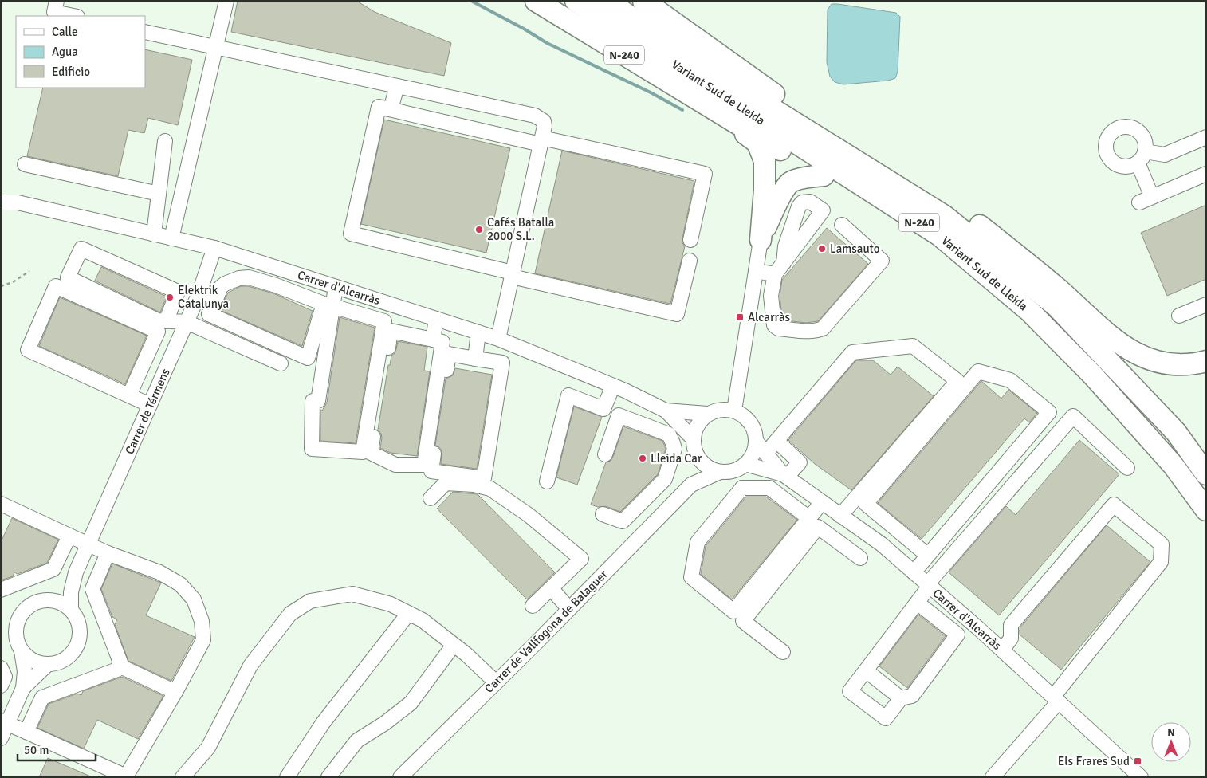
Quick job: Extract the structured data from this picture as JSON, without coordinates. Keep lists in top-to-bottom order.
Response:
{
  "streets": {
    "highway": ["N-240", "Variant Sud de Lleida"],
    "street": ["Carrer d'Alcarràs", "Carrer de Térmens", "Carrer de Vallfogona de Balaguer"]
  },
  "crossings": [
    ["N-240", "Variant Sud de Lleida"],
    ["Carrer d'Alcarràs", "Carrer de Térmens"]
  ],
  "places": {
    "other": [
      "Cafés Batalla 2000 S.L.",
      "Lamsauto",
      "Elektrik Catalunya",
      "Lleida Car"
    ],
    "transit": ["Alcarràs", "Els Frares Sud"]
  },
  "legend": ["Calle", "Agua", "Edificio"],
  "scale_bar": "50 m",
  "north": "top"
}
